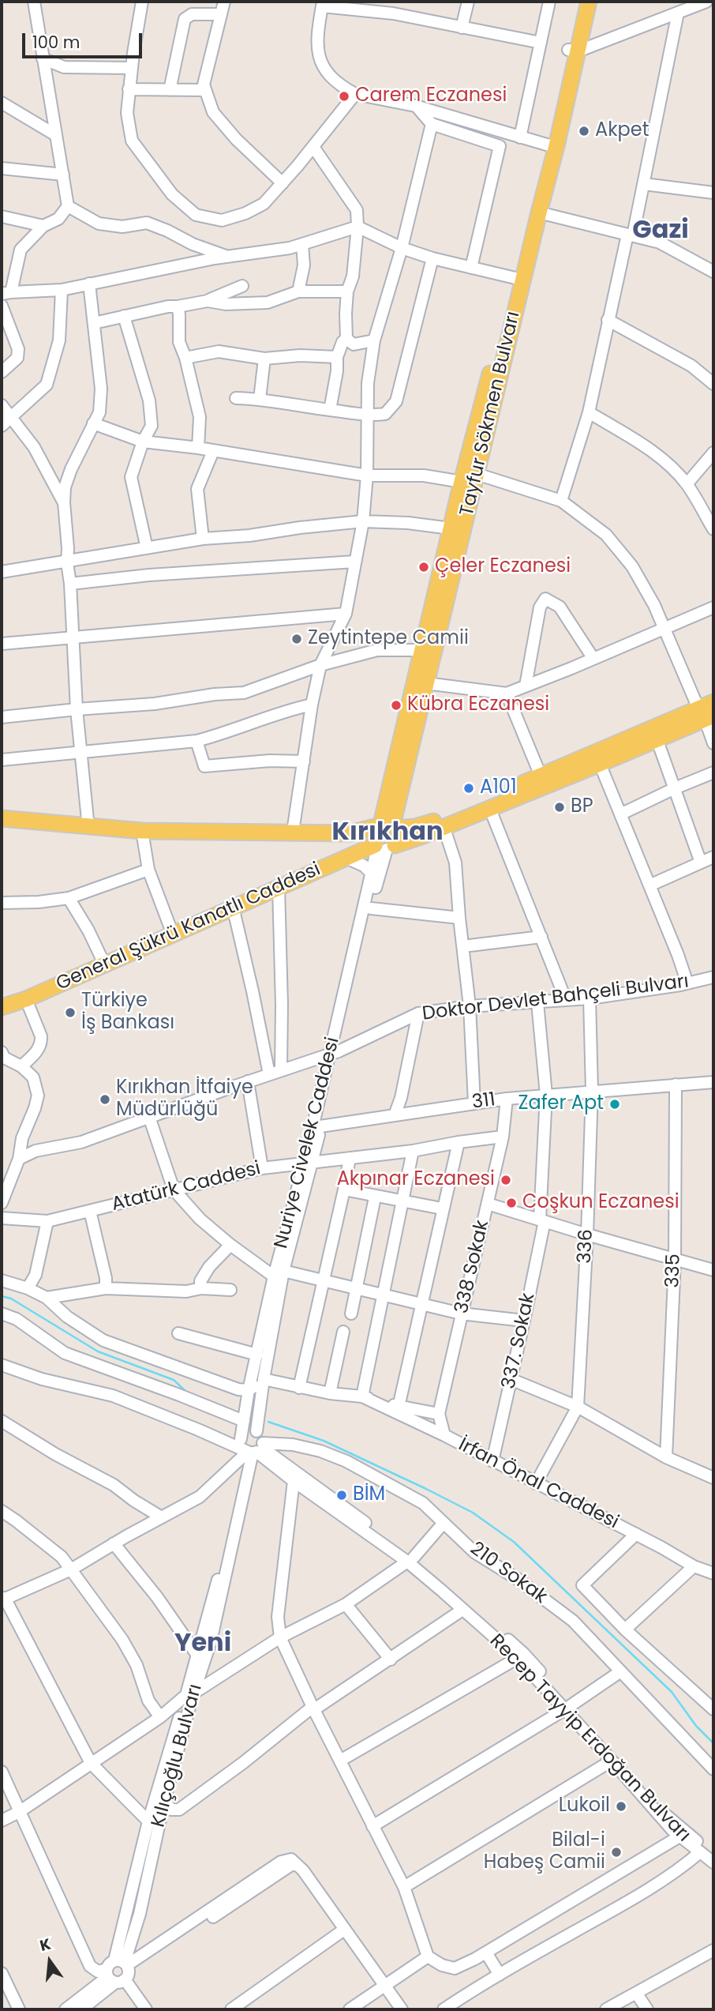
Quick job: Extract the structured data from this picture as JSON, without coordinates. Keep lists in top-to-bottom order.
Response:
{
  "streets": {
    "main road": ["Tayfur Sökmen Bulvarı", "General Şükrü Kanatlı Caddesi", "Nuriye Civelek Caddesi"],
    "street": [
      "Doktor Devlet Bahçeli Bulvarı",
      "311",
      "Atatürk Caddesi",
      "336",
      "338 Sokak",
      "335",
      "337. Sokak",
      "İrfan Önal Caddesi",
      "210 Sokak",
      "Recep Tayyip Erdoğan Bulvarı",
      "Kılıçoğlu Bulvarı"
    ]
  },
  "crossings": [
    ["Tayfur Sökmen Bulvarı", "Nuriye Civelek Caddesi"],
    ["General Şükrü Kanatlı Caddesi", "Nuriye Civelek Caddesi"],
    ["Doktor Devlet Bahçeli Bulvarı", "Nuriye Civelek Caddesi"],
    ["Doktor Devlet Bahçeli Bulvarı", "336"],
    ["Doktor Devlet Bahçeli Bulvarı", "337. Sokak"],
    ["311", "Nuriye Civelek Caddesi"],
    ["311", "336"],
    ["311", "338 Sokak"],
    ["311", "335"],
    ["311", "337. Sokak"],
    ["Nuriye Civelek Caddesi", "Atatürk Caddesi"],
    ["Nuriye Civelek Caddesi", "İrfan Önal Caddesi"],
    ["Nuriye Civelek Caddesi", "210 Sokak"],
    ["Nuriye Civelek Caddesi", "Recep Tayyip Erdoğan Bulvarı"],
    ["Nuriye Civelek Caddesi", "Kılıçoğlu Bulvarı"],
    ["Atatürk Caddesi", "338 Sokak"],
    ["336", "İrfan Önal Caddesi"],
    ["338 Sokak", "İrfan Önal Caddesi"],
    ["337. Sokak", "İrfan Önal Caddesi"],
    ["210 Sokak", "Recep Tayyip Erdoğan Bulvarı"],
    ["210 Sokak", "Kılıçoğlu Bulvarı"],
    ["Recep Tayyip Erdoğan Bulvarı", "Kılıçoğlu Bulvarı"]
  ],
  "districts": ["Gazi", "Kırıkhan", "Yeni"],
  "places": [
    "Carem Eczanesi",
    "Akpet",
    "Çeler Eczanesi",
    "Zeytintepe Camii",
    "Kübra Eczanesi",
    "A101",
    "BP",
    "Türkiye İş Bankası",
    "Kırıkhan İtfaiye Müdürlüğü",
    "Zafer Apt",
    "Akpınar Eczanesi",
    "Coşkun Eczanesi",
    "BİM",
    "Lukoil",
    "Bilal-i Habeş Camii"
  ],
  "scale_bar": "100 m",
  "north": "top"
}
